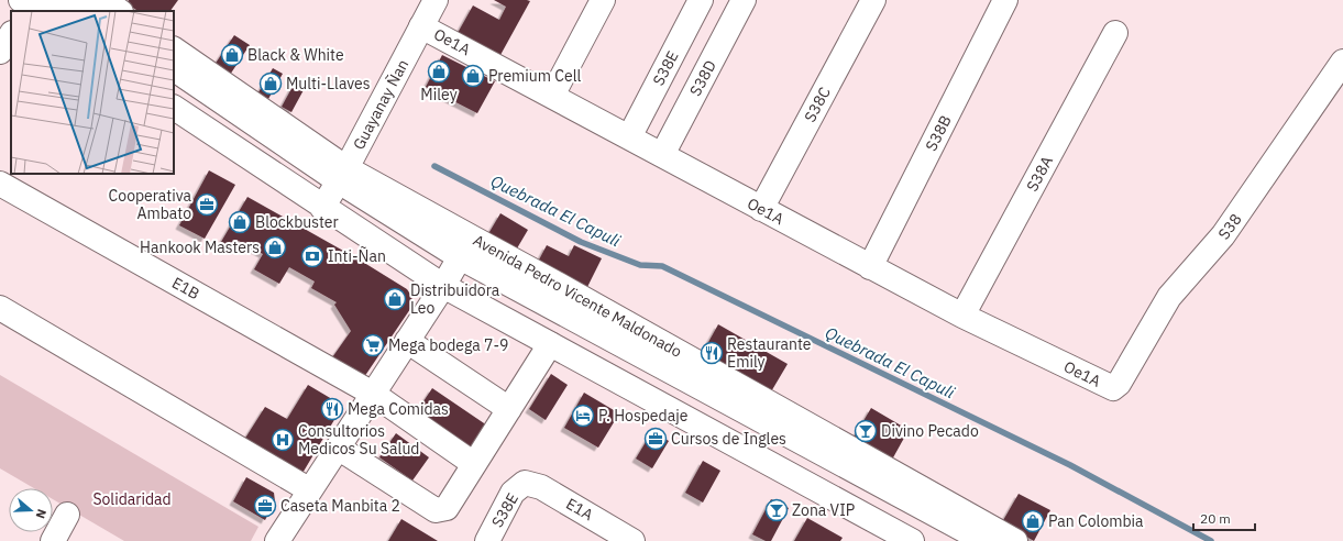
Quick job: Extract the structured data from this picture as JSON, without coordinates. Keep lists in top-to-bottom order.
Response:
{
  "streets": {
    "street": [
      "Oe1A",
      "S38E",
      "S38D",
      "Guayanay Ñan",
      "S38C",
      "S38B",
      "S38A",
      "S38",
      "E1B",
      "Avenida Pedro Vicente Maldonado",
      "E1A"
    ]
  },
  "crossings": [
    ["Oe1A", "S38E"],
    ["Oe1A", "S38D"],
    ["Oe1A", "Guayanay Ñan"],
    ["Oe1A", "S38C"],
    ["Oe1A", "S38B"],
    ["Oe1A", "S38A"],
    ["Oe1A", "S38"],
    ["S38E", "E1A"],
    ["Guayanay Ñan", "Avenida Pedro Vicente Maldonado"]
  ],
  "water": ["Quebrada El Capuli"],
  "parks": ["Solidaridad"],
  "places": {
    "shop": [
      "Black & White",
      "Miley",
      "Premium Cell",
      "Multi-Llaves",
      "Blockbuster",
      "Hankook Masters",
      "Distribuidora Leo",
      "Pan Colombia"
    ],
    "office": ["Cooperativa Ambato", "Cursos de Ingles", "Caseta Manbita 2"],
    "bank": ["Inti-Ñan"],
    "supermarket": ["Mega bodega 7-9"],
    "restaurant": ["Restaurante Emily", "Mega Comidas"],
    "hotel": ["P. Hospedaje"],
    "bar": ["Divino Pecado", "Zona VIP"],
    "hospital": ["Consultorios Medicos Su Salud"]
  },
  "scale_bar": "20 m",
  "north": "right"
}
